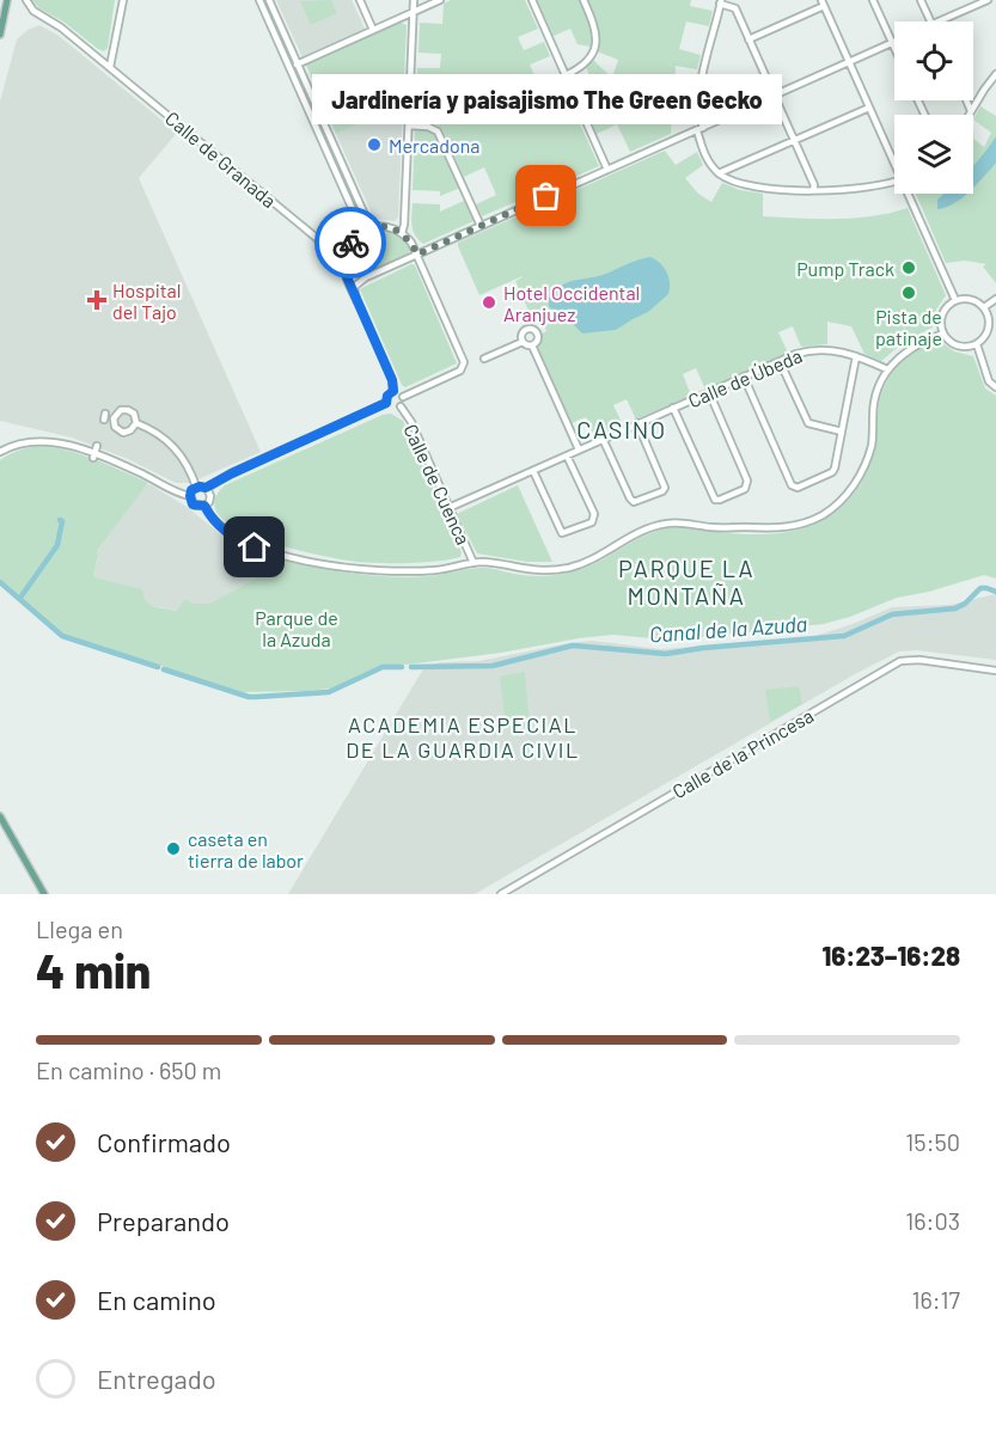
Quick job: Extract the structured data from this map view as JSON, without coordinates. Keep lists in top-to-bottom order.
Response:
{
  "streets": {
    "street": [
      "Calle de Granada",
      "Calle de Úbeda",
      "Calle de Cuenca",
      "Calle de la Princesa"
    ]
  },
  "crossings": [
    ["Calle de Úbeda", "Calle de Cuenca"]
  ],
  "districts": ["CASINO", "PARQUE LA MONTAÑA", "ACADEMIA ESPECIAL DE LA GUARDIA CIVIL"],
  "water": ["Canal de la Azuda"],
  "parks": ["Parque de la Azuda"],
  "places": {
    "other": [
      "Mercadona",
      "Jardinería y paisajismo The Green Gecko",
      "Pump Track",
      "Pista de patinaje",
      "Hotel Occidental Aranjuez",
      "caseta en tierra de labor"
    ],
    "health": ["Hospital del Tajo"]
  },
  "page": {
    "bubble": "Jardinería y paisajismo The Green Gecko",
    "heading": ["4 min", "Llega en", "16:23–16:28"],
    "bar": "En camino · 650 m",
    "list": [
      ["Confirmado", "15:50"],
      ["Preparando", "16:03"],
      ["En camino", "16:17"],
      "Entregado"
    ]
  }
}
